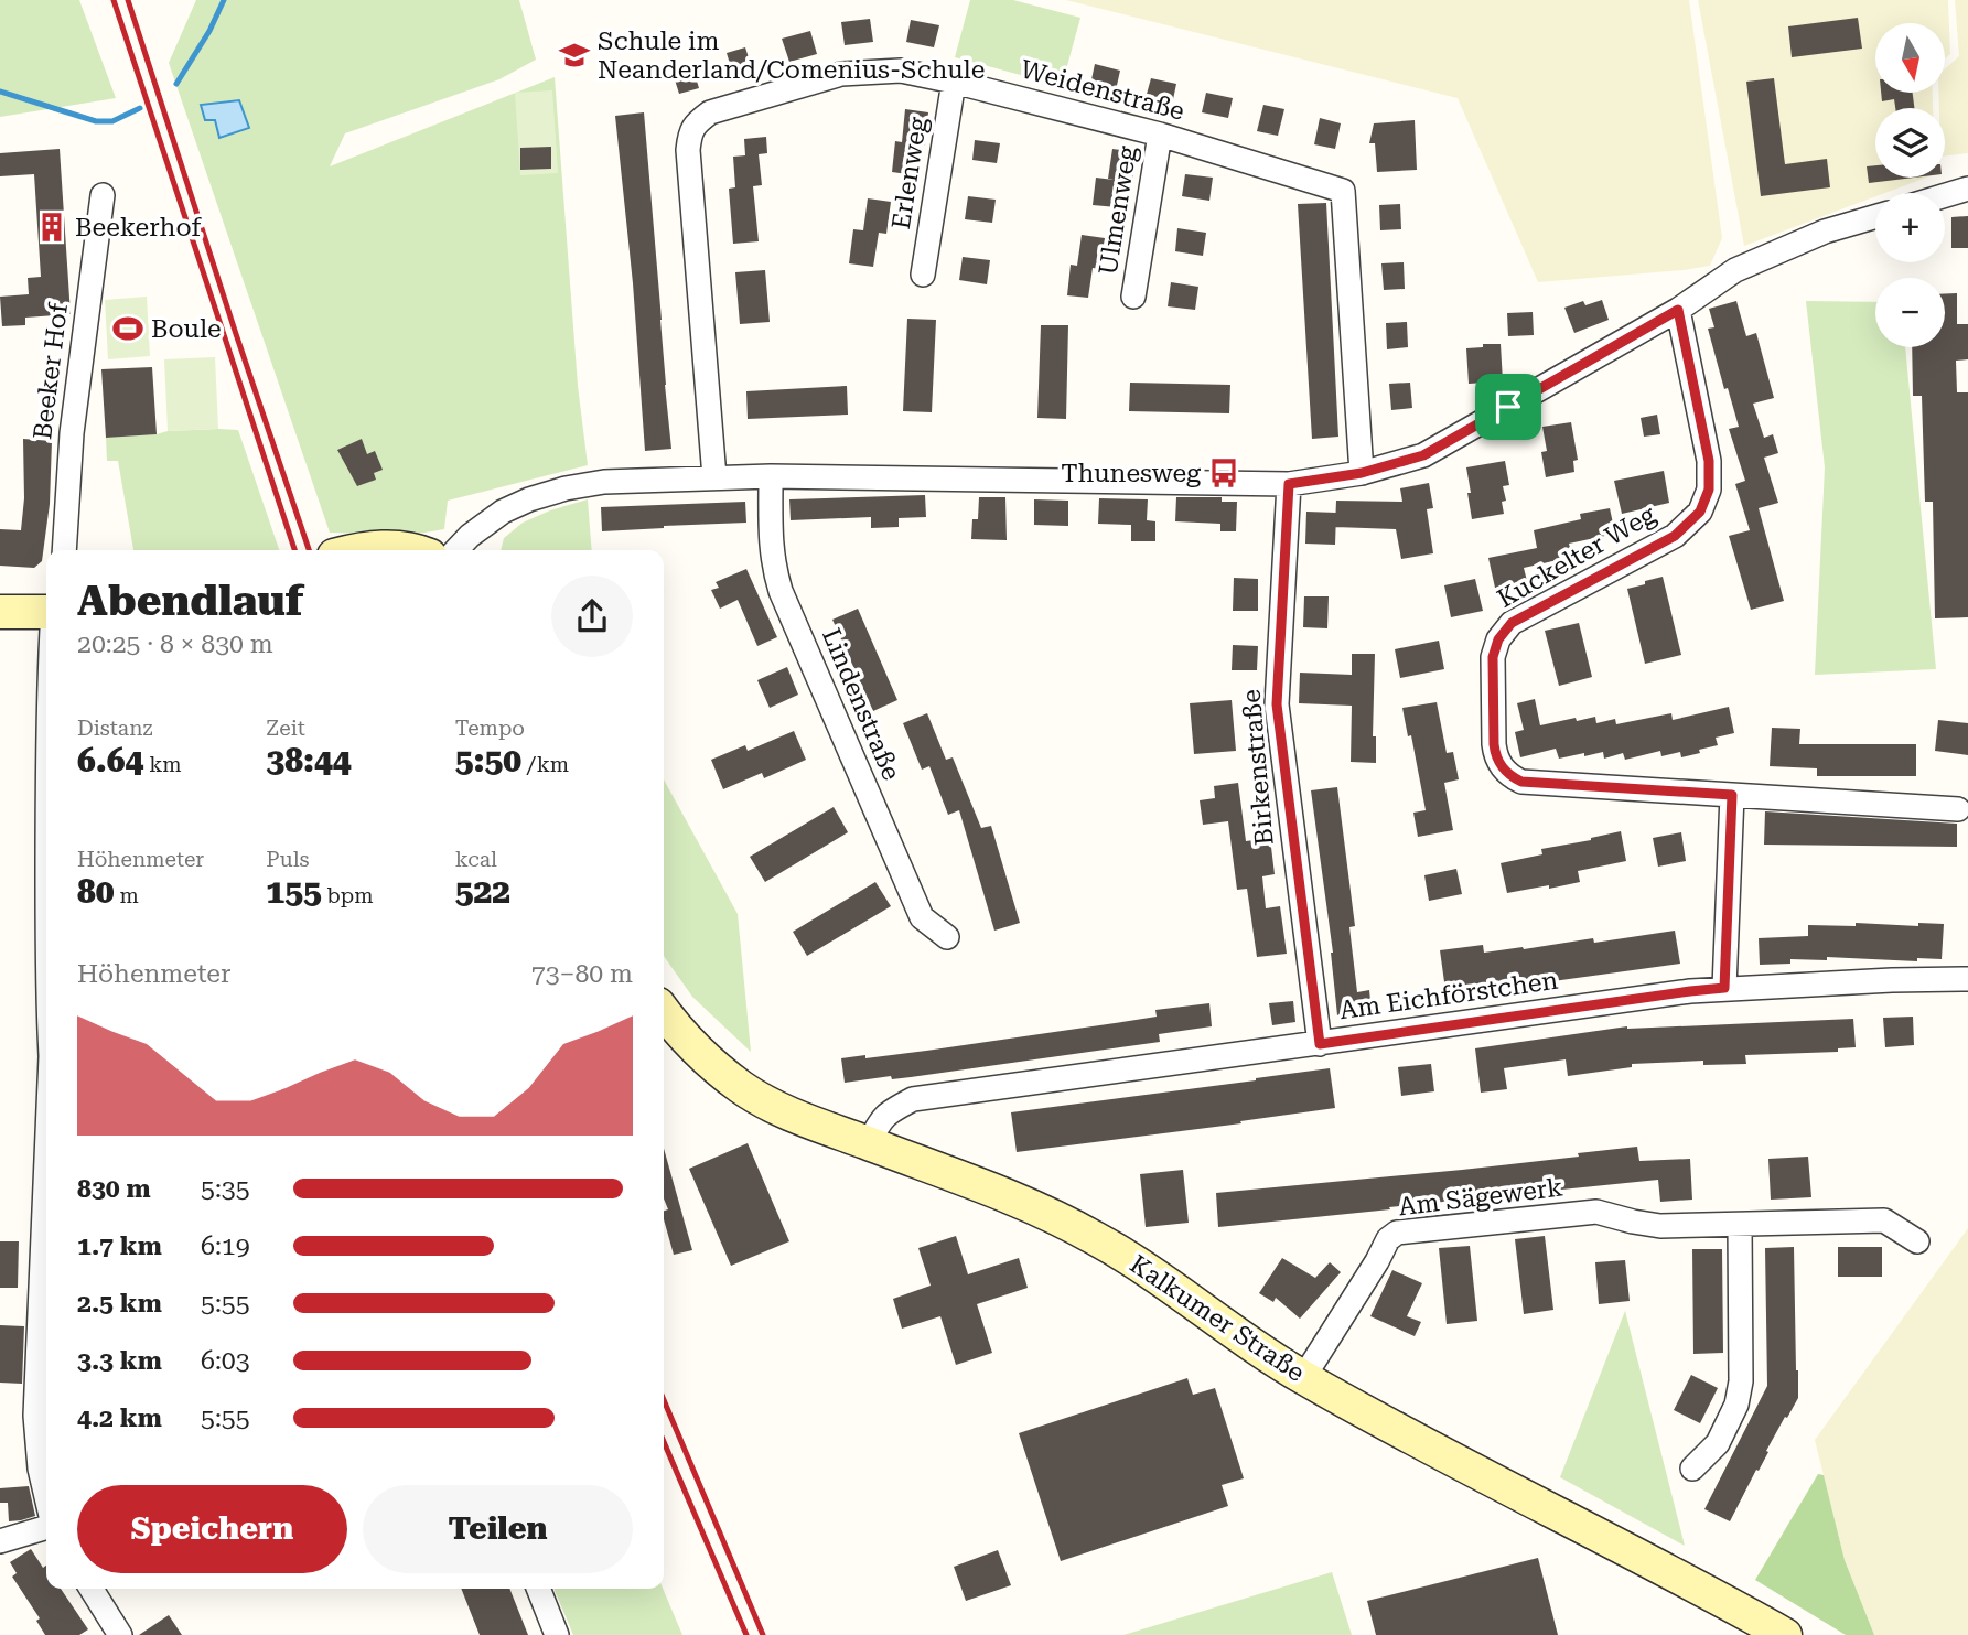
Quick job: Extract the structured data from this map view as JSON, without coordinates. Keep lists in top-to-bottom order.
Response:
{
  "streets": {
    "main road": ["Kalkumer Straße"],
    "street": [
      "Weidenstraße",
      "Erlenweg",
      "Ulmenweg",
      "Beeker Hof",
      "Kuckelter Weg",
      "Lindenstraße",
      "Birkenstraße",
      "Am Eichförstchen",
      "Am Sägewerk"
    ]
  },
  "crossings": [
    ["Weidenstraße", "Erlenweg"],
    ["Weidenstraße", "Ulmenweg"],
    ["Birkenstraße", "Am Eichförstchen"],
    ["Am Eichförstchen", "Kalkumer Straße"],
    ["Am Sägewerk", "Kalkumer Straße"]
  ],
  "places": {
    "school or university": ["Schule im Neanderland/Comenius-Schule"],
    "building": ["Beekerhof"],
    "sports": ["Boule"],
    "bus stop": ["Thunesweg"]
  },
  "north": "bottom",
  "page": {
    "map_buttons": ["+", "−"],
    "heading": ["Abendlauf", "20:25 · 8 × 830 m"],
    "stats": [
      ["Distanz", "6.64 km"],
      ["Zeit", "38:44"],
      ["Tempo", "5:50 /km"],
      ["Höhenmeter", "80 m"],
      ["Puls", "155 bpm"],
      ["kcal", "522"]
    ],
    "chart": ["Höhenmeter", "73–80 m"],
    "list": [
      {
        "name": "830 m",
        "note": "5:35"
      },
      {
        "name": "1.7 km",
        "note": "6:19"
      },
      {
        "name": "2.5 km",
        "note": "5:55"
      },
      {
        "name": "3.3 km",
        "note": "6:03"
      },
      {
        "name": "4.2 km",
        "note": "5:55"
      }
    ],
    "buttons": ["Speichern", "Teilen"]
  }
}
